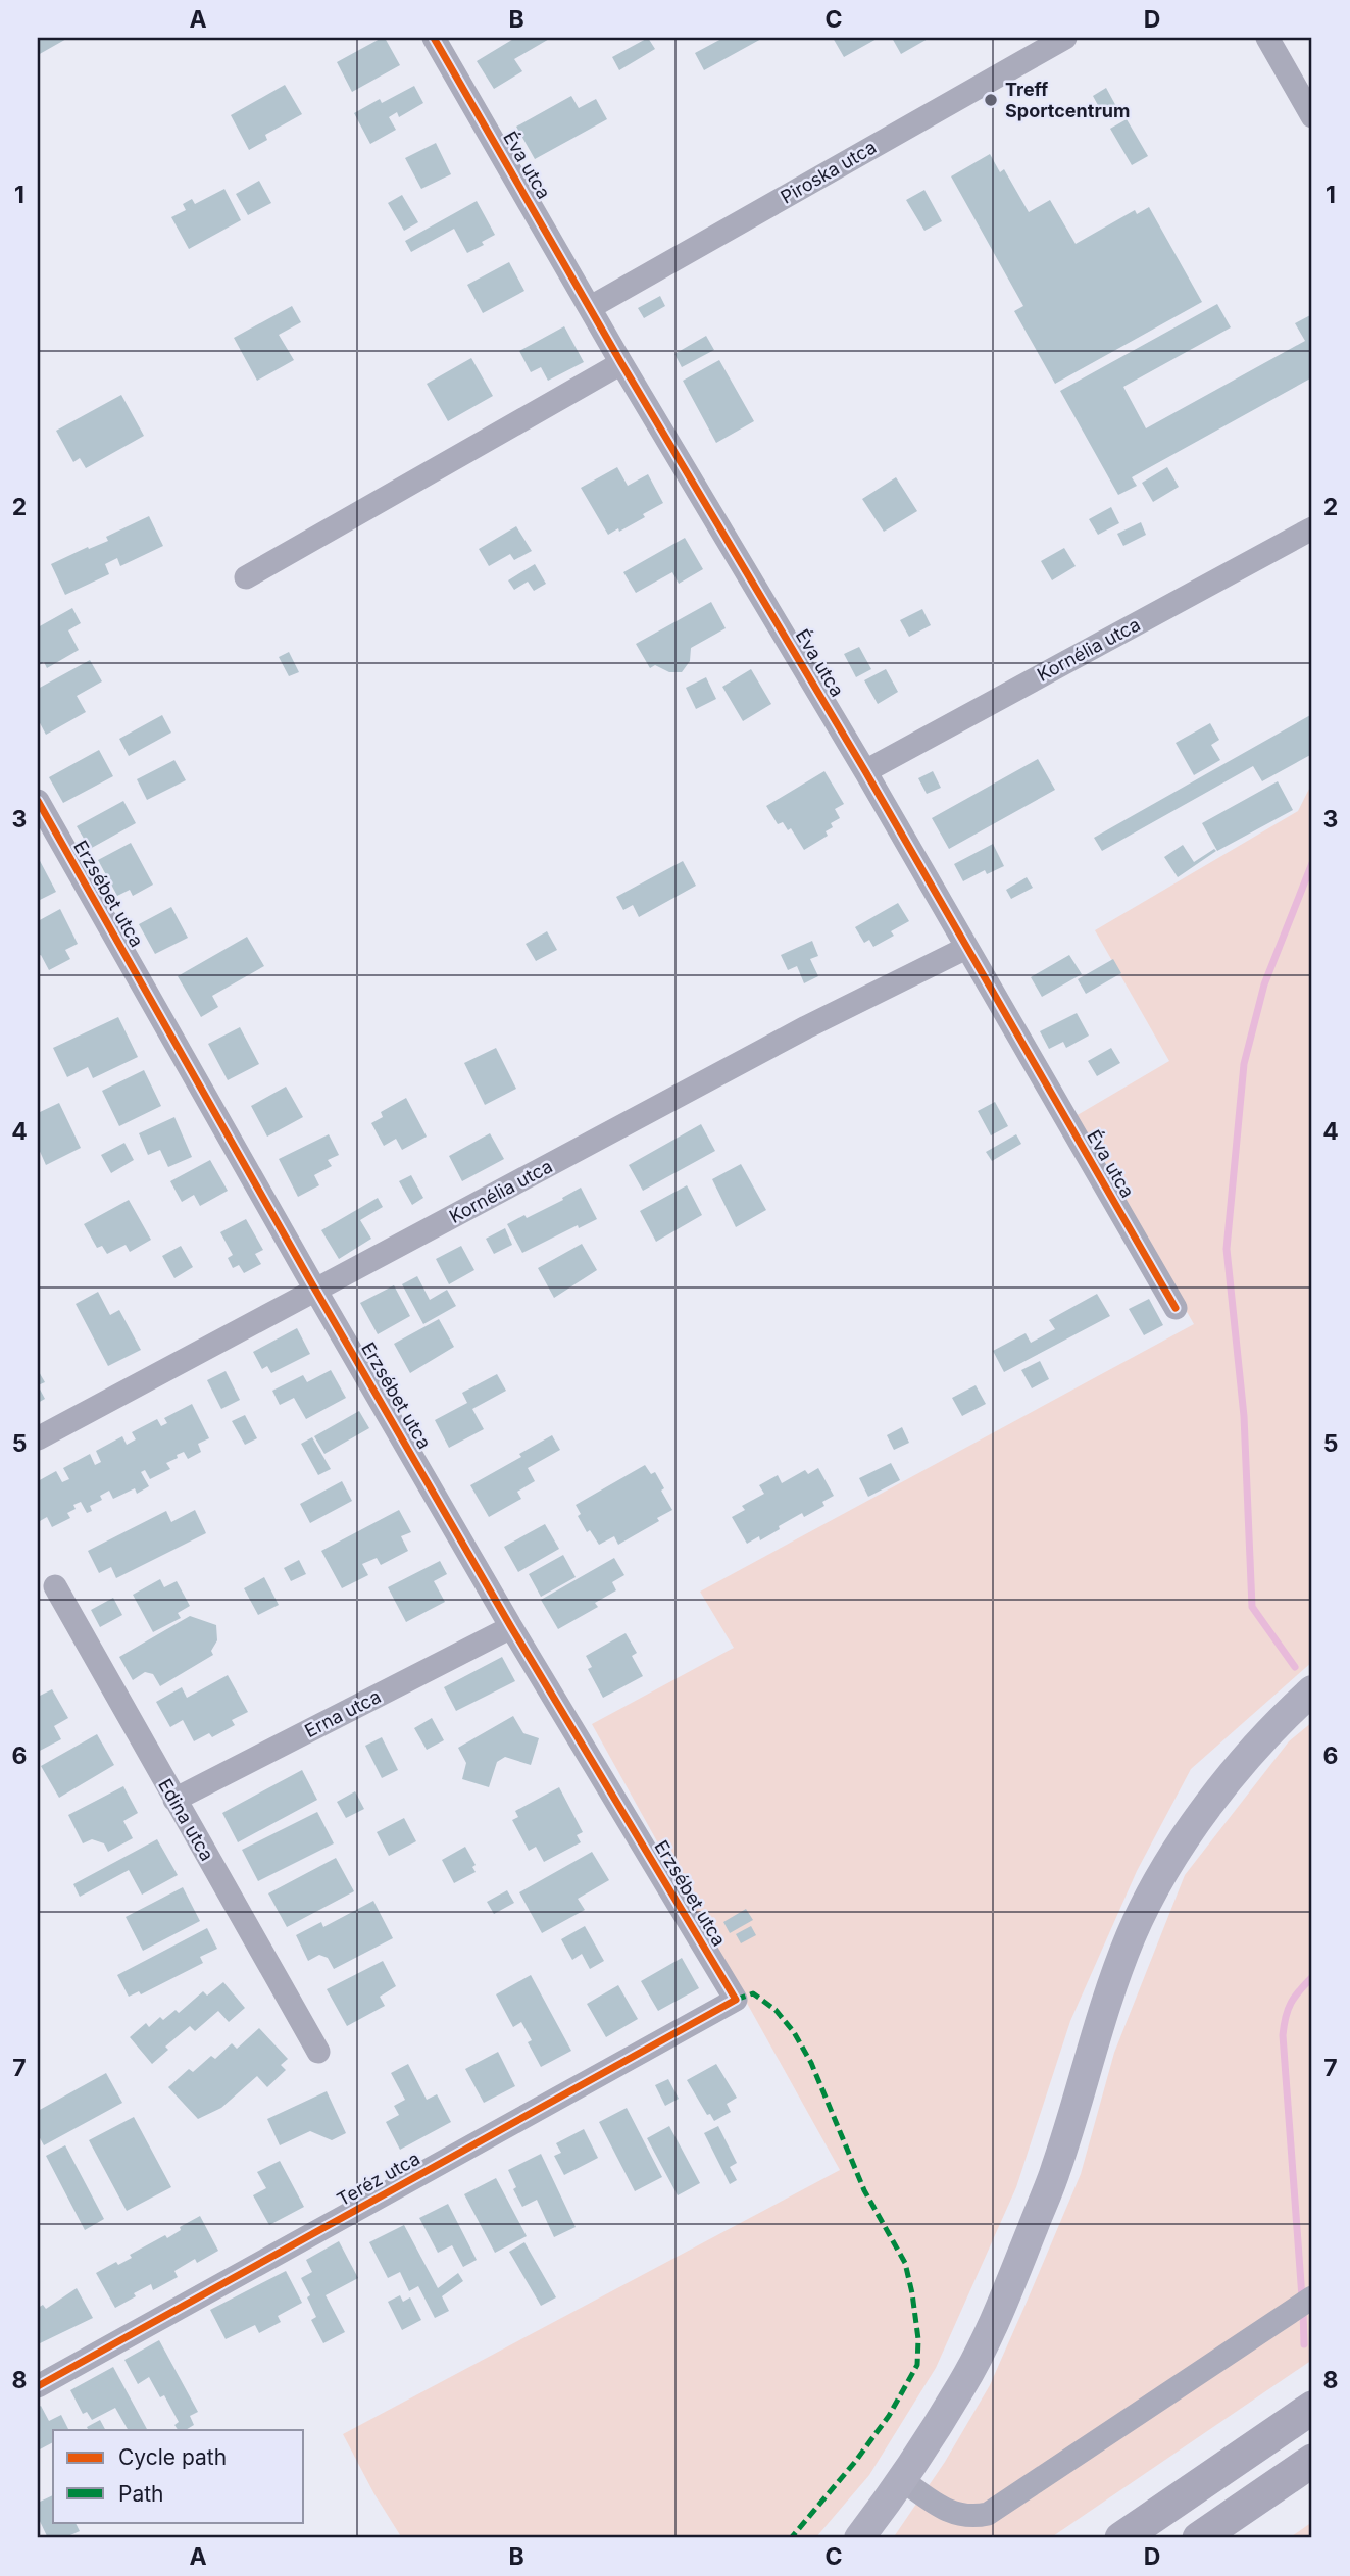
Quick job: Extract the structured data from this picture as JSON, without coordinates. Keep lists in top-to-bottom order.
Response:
{
  "streets": {
    "street": [
      "Éva utca",
      "Piroska utca",
      "Kornélia utca",
      "Erzsébet utca",
      "Erna utca",
      "Edina utca",
      "Teréz utca"
    ]
  },
  "crossings": [
    ["Éva utca", "Piroska utca"],
    ["Éva utca", "Kornélia utca"],
    ["Kornélia utca", "Erzsébet utca"],
    ["Erzsébet utca", "Erna utca"],
    ["Erzsébet utca", "Teréz utca"],
    ["Erna utca", "Edina utca"]
  ],
  "places": ["Treff Sportcentrum"],
  "legend": ["Cycle path", "Path"],
  "grid": {
    "columns": [
      "A",
      "B",
      "C",
      "D"
    ],
    "rows": [
      "1",
      "2",
      "3",
      "4",
      "5",
      "6",
      "7",
      "8"
    ]
  }
}
